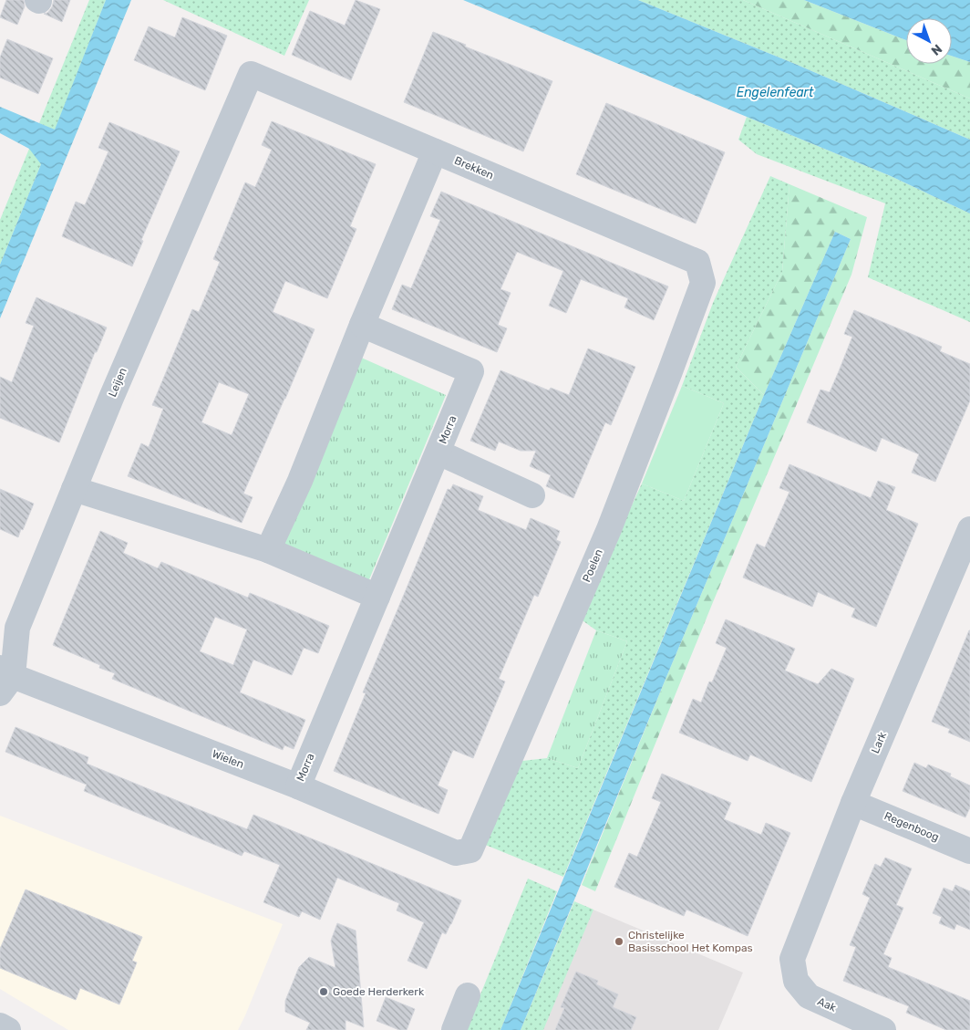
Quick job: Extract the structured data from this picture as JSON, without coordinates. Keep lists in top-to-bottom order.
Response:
{
  "streets": {
    "street": [
      "Brekken",
      "Leijen",
      "Morra",
      "Poelen",
      "Lark",
      "Wielen",
      "Regenboog",
      "Aak"
    ]
  },
  "crossings": [
    ["Brekken", "Leijen"],
    ["Brekken", "Poelen"],
    ["Leijen", "Wielen"],
    ["Morra", "Wielen"],
    ["Poelen", "Wielen"],
    ["Lark", "Regenboog"],
    ["Lark", "Aak"]
  ],
  "water": ["Engelenfeart"],
  "places": ["Christelijke Basisschool Het Kompas", "Goede Herderkerk"],
  "north": "bottom right"
}
